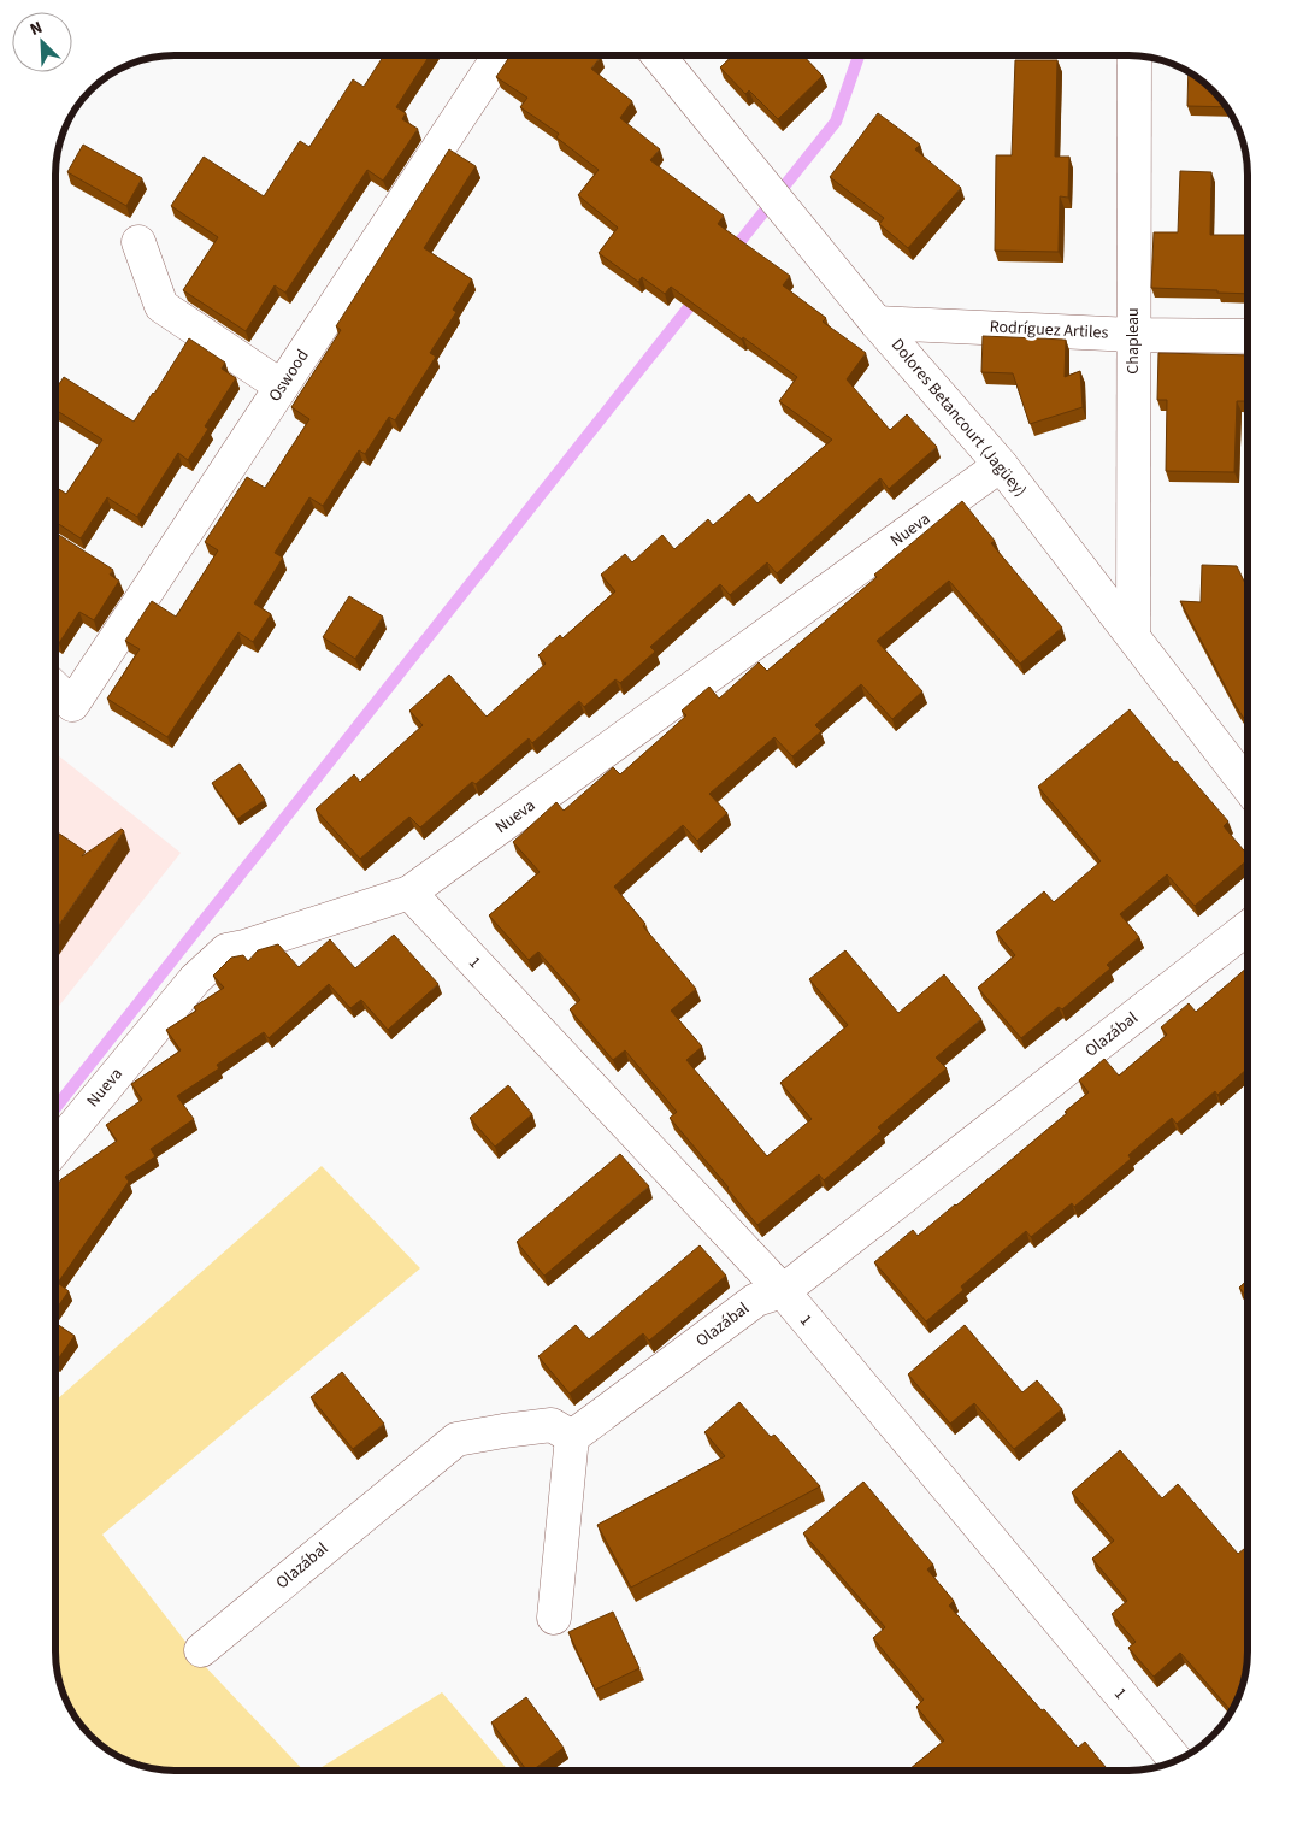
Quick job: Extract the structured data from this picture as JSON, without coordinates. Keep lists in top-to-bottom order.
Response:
{
  "streets": {
    "street": [
      "Rodríguez Artiles",
      "Chapleau",
      "Oswood",
      "Dolores Betancourt (Jagüey)",
      "Nueva",
      "1",
      "Olazábal"
    ]
  },
  "crossings": [
    ["Rodríguez Artiles", "Chapleau"],
    ["Rodríguez Artiles", "Dolores Betancourt (Jagüey)"],
    ["Chapleau", "Dolores Betancourt (Jagüey)"],
    ["Dolores Betancourt (Jagüey)", "Nueva"],
    ["Nueva", "1"],
    ["1", "Olazábal"]
  ],
  "north": "top left"
}
